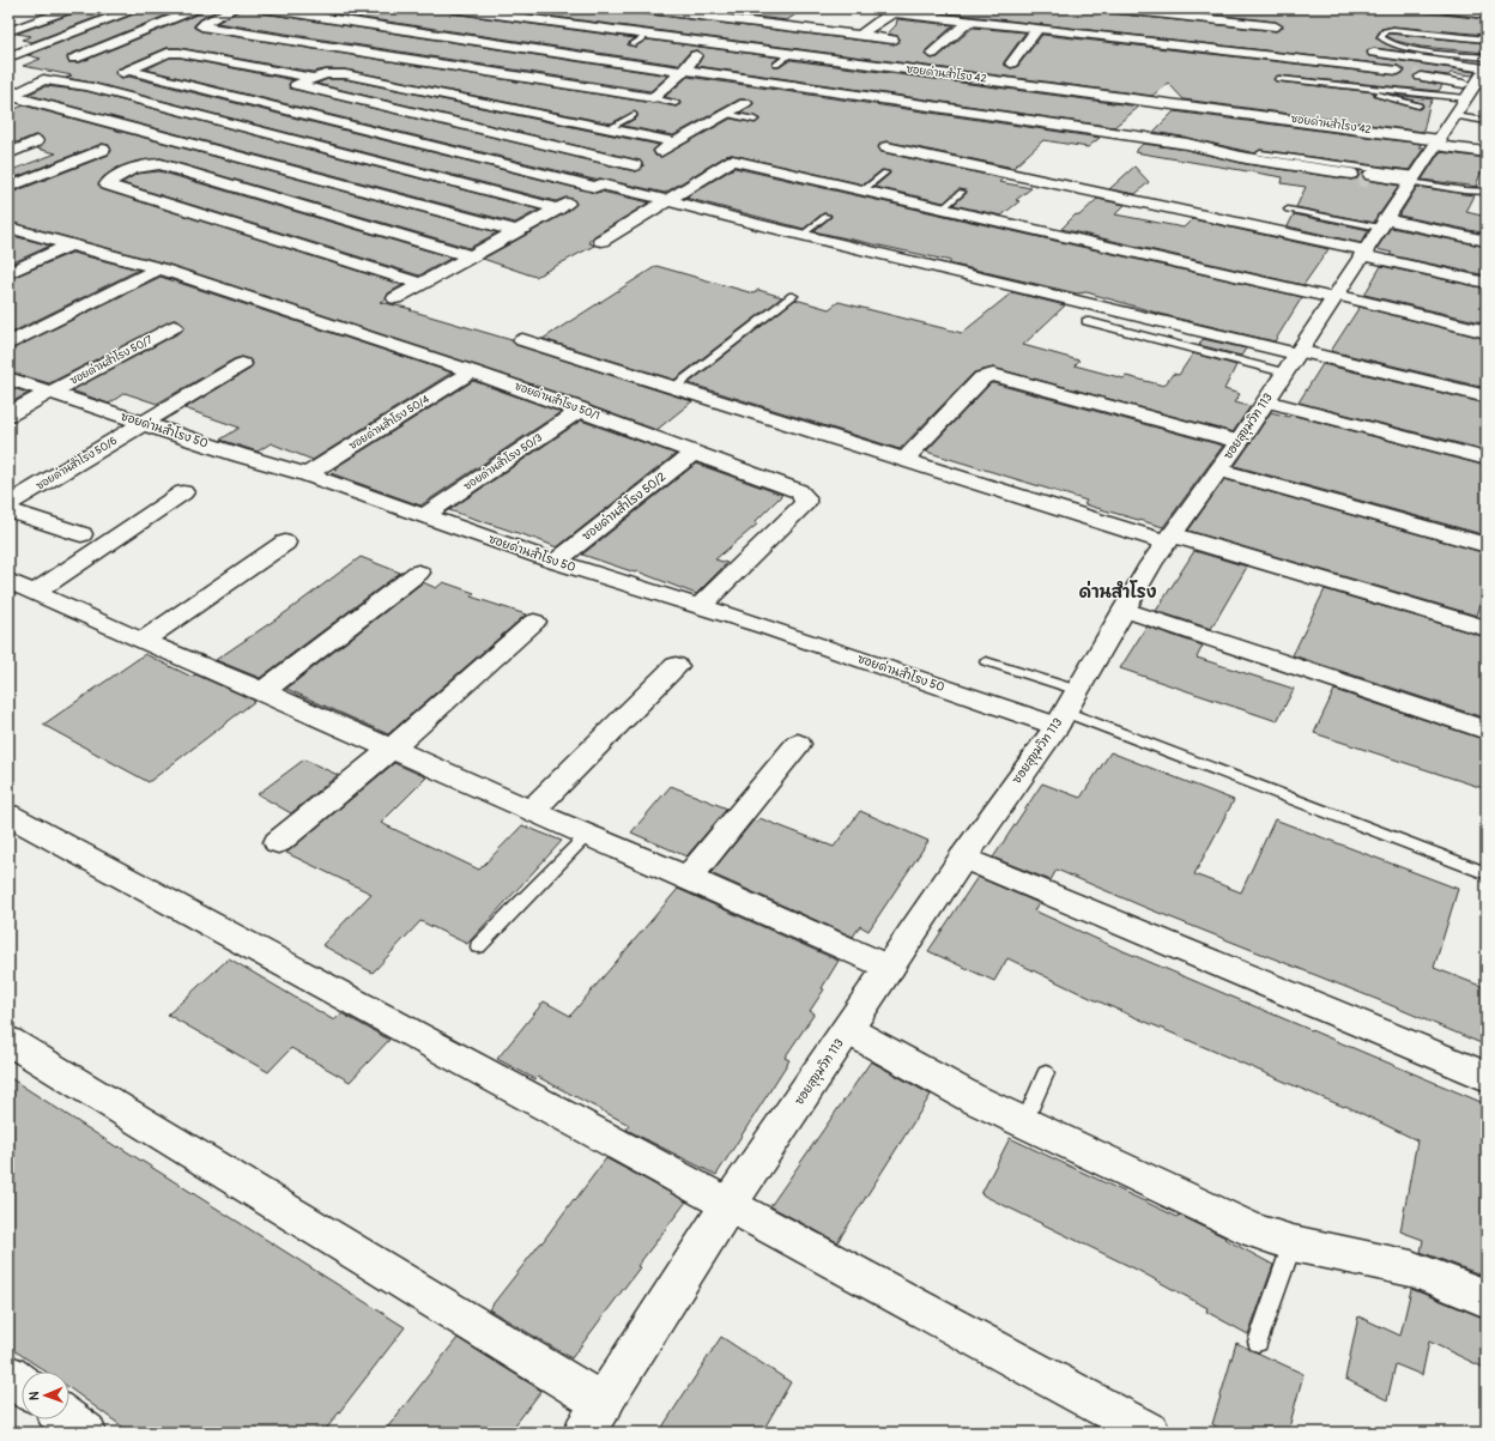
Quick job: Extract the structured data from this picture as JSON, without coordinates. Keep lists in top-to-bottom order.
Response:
{
  "streets": {
    "street": [
      "ซอยด่านสำโรง 42",
      "ซอยด่านสำโรง 50/7",
      "ซอยด่านสำโรง 50/1",
      "ซอยด่านสำโรง 50/4",
      "ซอยสุขุมวิท 113",
      "ซอยด่านสำโรง 50",
      "ซอยด่านสำโรง 50/3",
      "ซอยด่านสำโรง 50/6",
      "ซอยด่านสำโรง 50/2"
    ]
  },
  "crossings": [
    ["ซอยด่านสำโรง 42", "ซอยสุขุมวิท 113"],
    ["ซอยด่านสำโรง 50/7", "ซอยด่านสำโรง 50"],
    ["ซอยด่านสำโรง 50/1", "ซอยด่านสำโรง 50/4"],
    ["ซอยด่านสำโรง 50/1", "ซอยด่านสำโรง 50"],
    ["ซอยด่านสำโรง 50/1", "ซอยด่านสำโรง 50/3"],
    ["ซอยด่านสำโรง 50/1", "ซอยด่านสำโรง 50/2"],
    ["ซอยด่านสำโรง 50/4", "ซอยด่านสำโรง 50"],
    ["ซอยสุขุมวิท 113", "ซอยด่านสำโรง 50"],
    ["ซอยด่านสำโรง 50", "ซอยด่านสำโรง 50/3"],
    ["ซอยด่านสำโรง 50", "ซอยด่านสำโรง 50/6"],
    ["ซอยด่านสำโรง 50", "ซอยด่านสำโรง 50/2"]
  ],
  "districts": ["ด่านสำโรง"],
  "north": "left"
}
